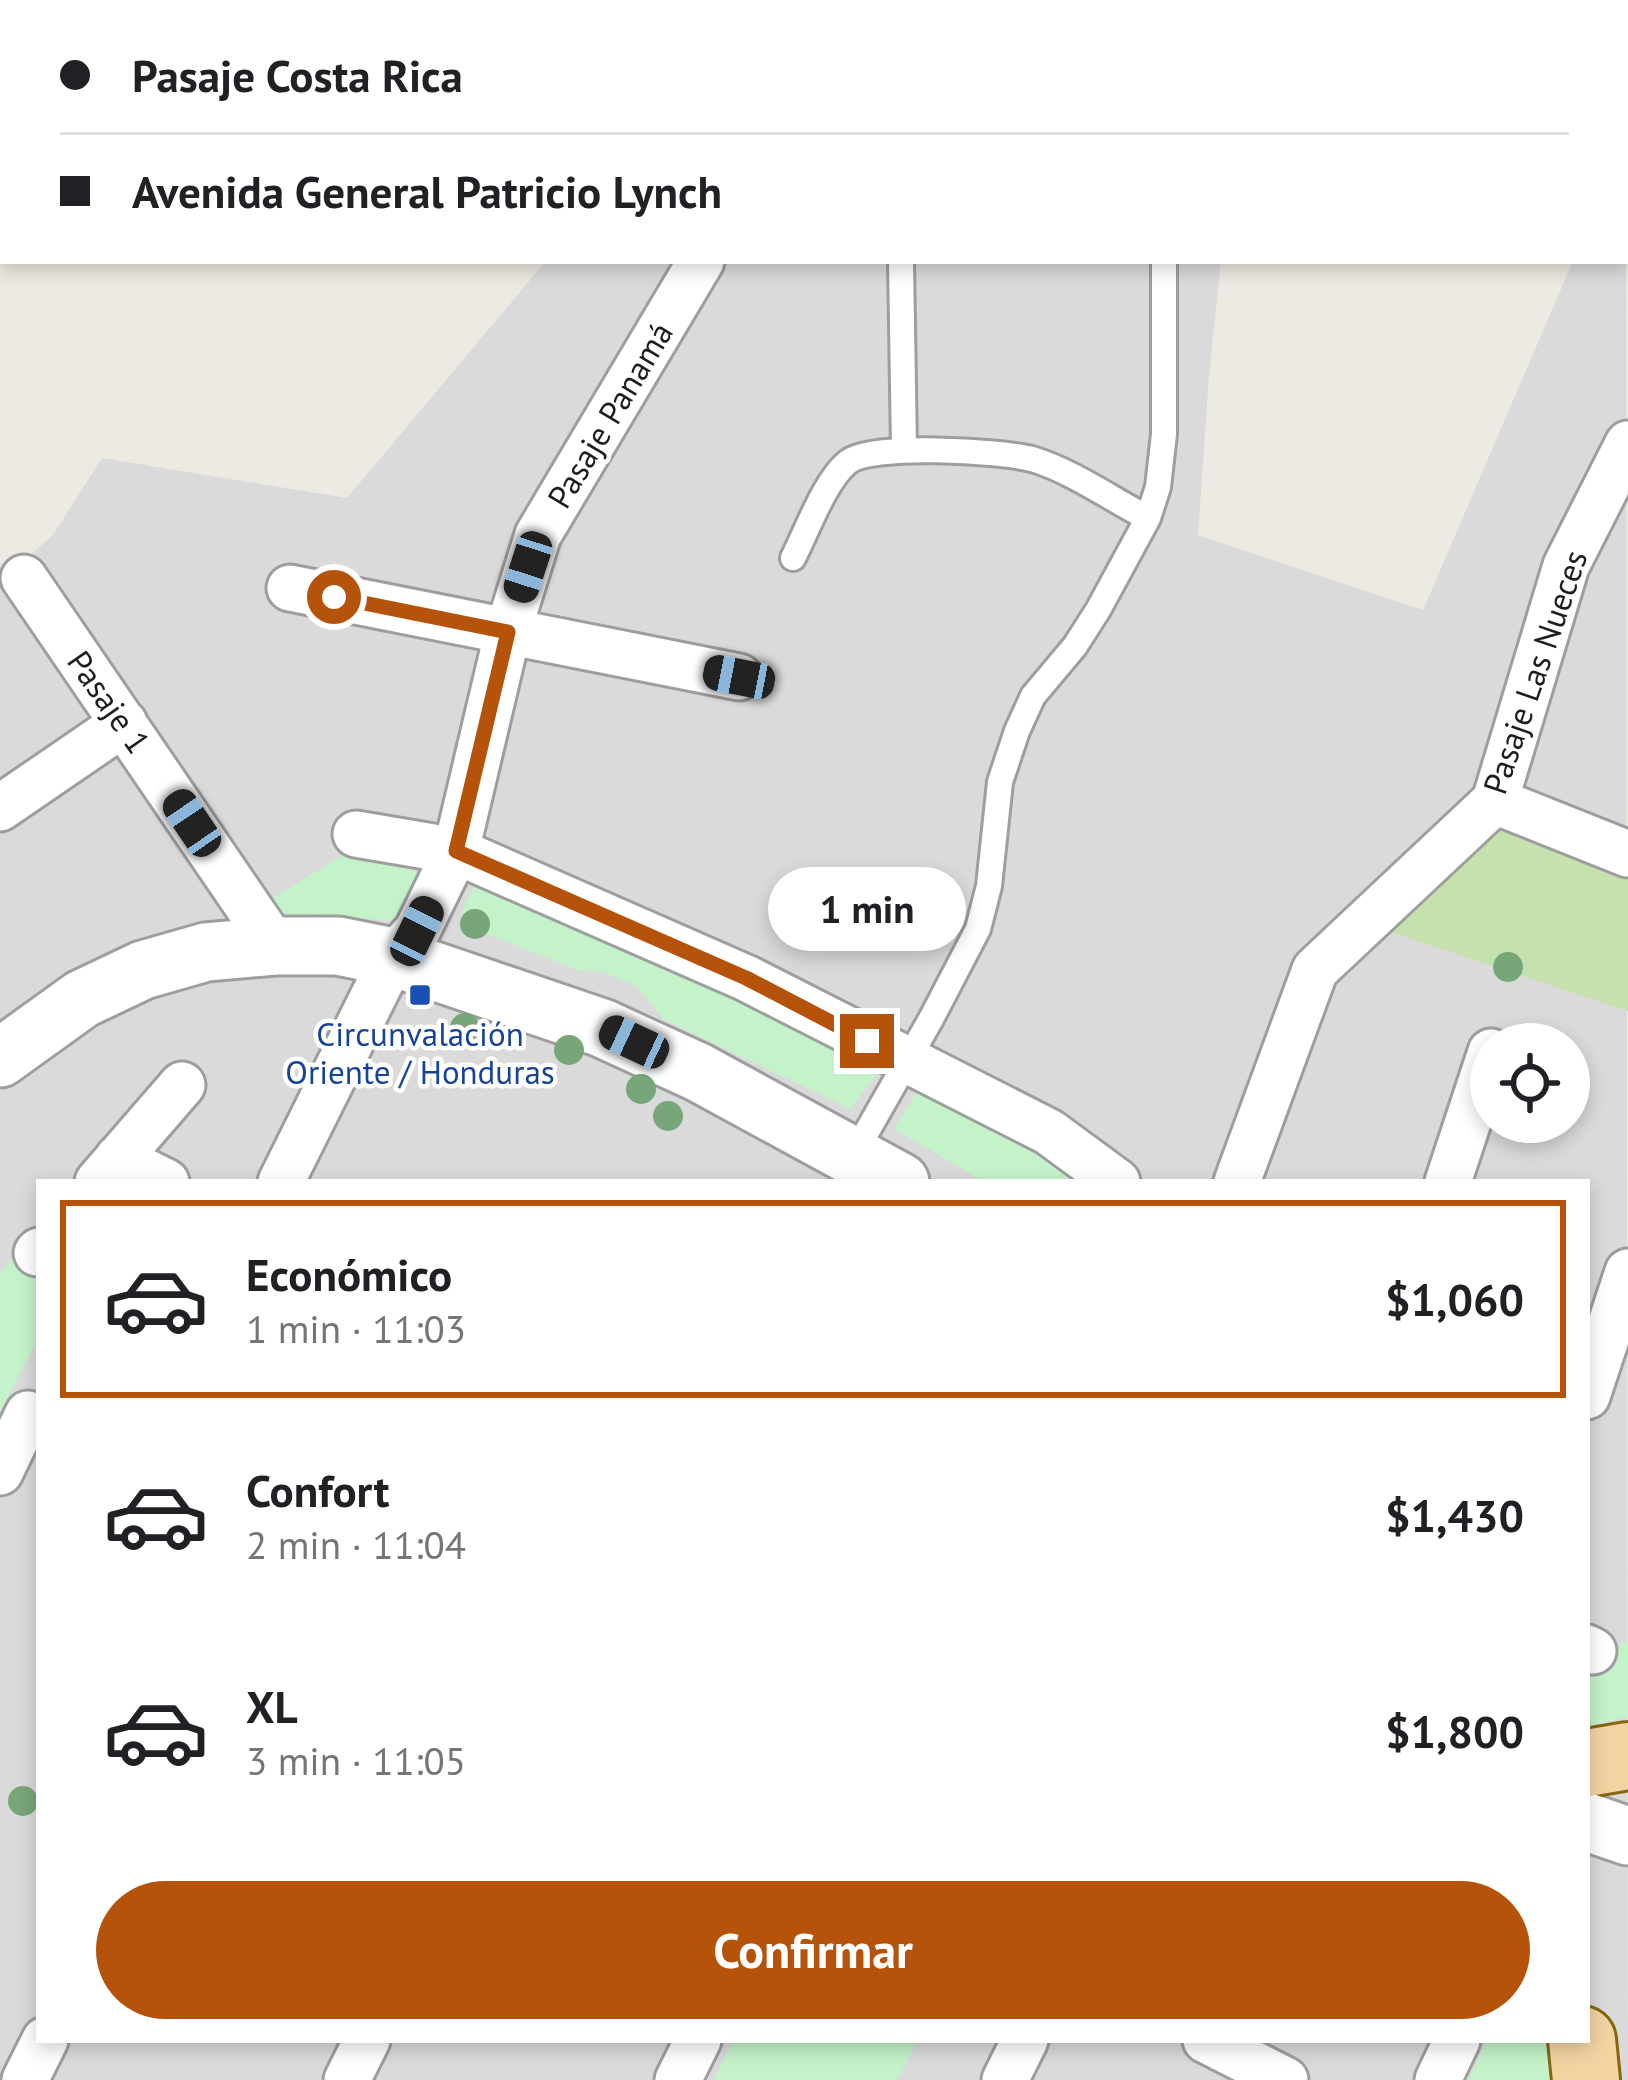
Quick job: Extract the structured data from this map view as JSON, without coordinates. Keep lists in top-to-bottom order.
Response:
{
  "streets": {
    "street": ["Pasaje Panamá", "Pasaje Las Nueces", "Pasaje 1"]
  },
  "places": {
    "transit": ["Circunvalación Oriente / Honduras"]
  },
  "page": {
    "banner": ["Pasaje Costa Rica", "Avenida General Patricio Lynch"],
    "bubble": "1 min",
    "list": [
      {
        "name": "Económico",
        "note": "1 min · 11:03",
        "value": "$1,060"
      },
      {
        "name": "Confort",
        "note": "2 min · 11:04",
        "value": "$1,430"
      },
      {
        "name": "XL",
        "note": "3 min · 11:05",
        "value": "$1,800"
      }
    ],
    "buttons": "Confirmar"
  }
}
